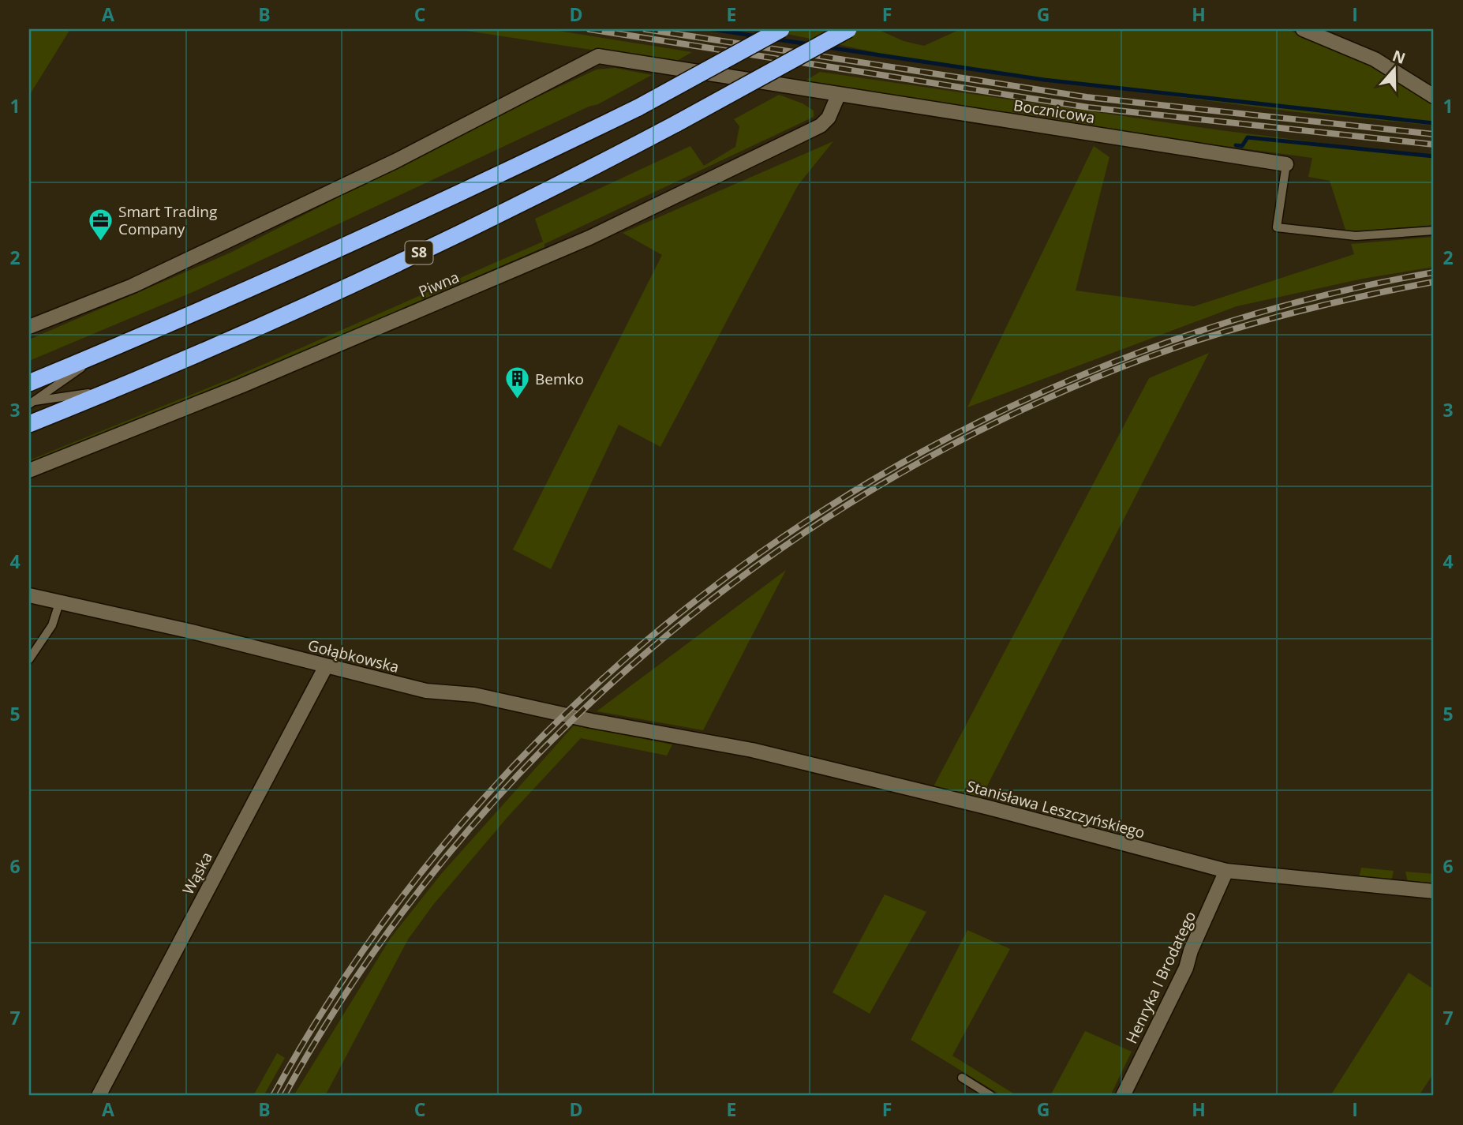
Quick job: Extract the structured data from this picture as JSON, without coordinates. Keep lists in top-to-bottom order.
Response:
{
  "streets": {
    "highway": ["S8"],
    "street": [
      "Bocznicowa",
      "Piwna",
      "Gołąbkowska",
      "Stanisława Leszczyńskiego",
      "Wąska",
      "Henryka I Brodatego"
    ]
  },
  "crossings": [
    ["Bocznicowa", "Piwna"],
    ["Gołąbkowska", "Stanisława Leszczyńskiego"],
    ["Gołąbkowska", "Wąska"],
    ["Stanisława Leszczyńskiego", "Henryka I Brodatego"]
  ],
  "places": {
    "office": ["Smart Trading Company"],
    "building": ["Bemko"]
  },
  "north": "top",
  "grid": {
    "columns": [
      "A",
      "B",
      "C",
      "D",
      "E",
      "F",
      "G",
      "H",
      "I"
    ],
    "rows": [
      "1",
      "2",
      "3",
      "4",
      "5",
      "6",
      "7"
    ]
  }
}
